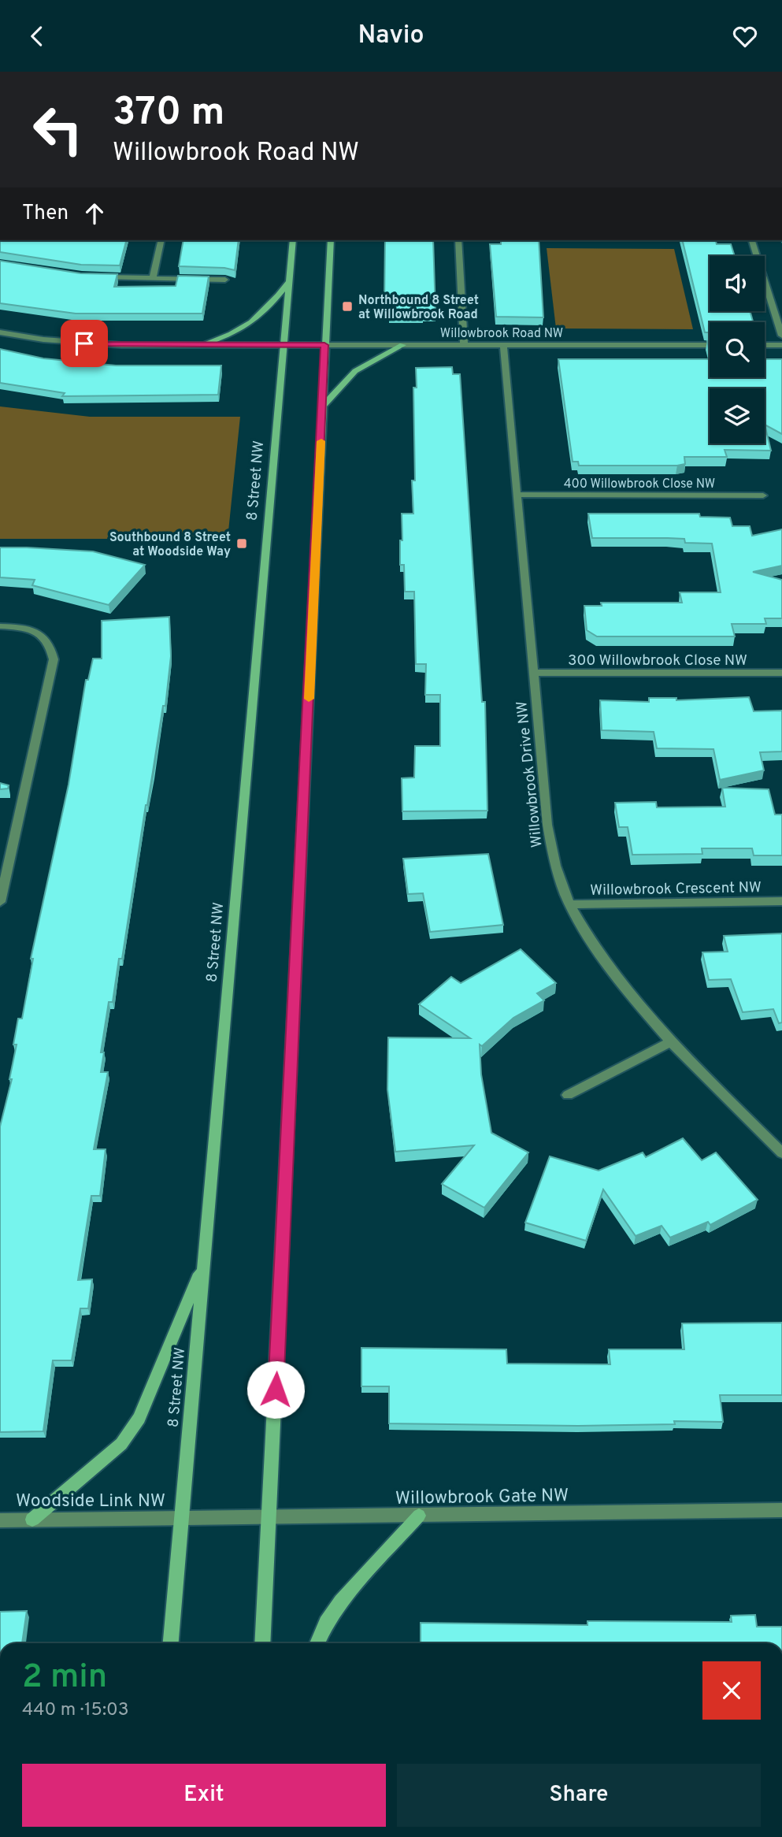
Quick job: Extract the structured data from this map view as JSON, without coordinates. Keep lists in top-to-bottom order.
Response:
{
  "streets": {
    "main road": ["8 Street NW"],
    "street": [
      "Willowbrook Road NW",
      "400 Willowbrook Close NW",
      "300 Willowbrook Close NW",
      "Willowbrook Drive NW",
      "Willowbrook Crescent NW",
      "Willowbrook Gate NW",
      "Woodside Link NW"
    ]
  },
  "crossings": [
    ["Willowbrook Road NW", "8 Street NW"],
    ["Willowbrook Road NW", "Willowbrook Drive NW"],
    ["8 Street NW", "Willowbrook Gate NW"],
    ["8 Street NW", "Woodside Link NW"],
    ["400 Willowbrook Close NW", "Willowbrook Drive NW"],
    ["300 Willowbrook Close NW", "Willowbrook Drive NW"],
    ["Willowbrook Drive NW", "Willowbrook Crescent NW"],
    ["Willowbrook Gate NW", "Woodside Link NW"]
  ],
  "places": {
    "transit": ["Northbound 8 Street at Willowbrook Road", "Southbound 8 Street at Woodside Way"]
  },
  "page": {
    "header": "Navio",
    "turn": ["370 m", "Willowbrook Road NW"],
    "then": "Then",
    "heading": ["2 min", "440 m · 15:03"],
    "buttons": ["Exit", "Share"]
  }
}
